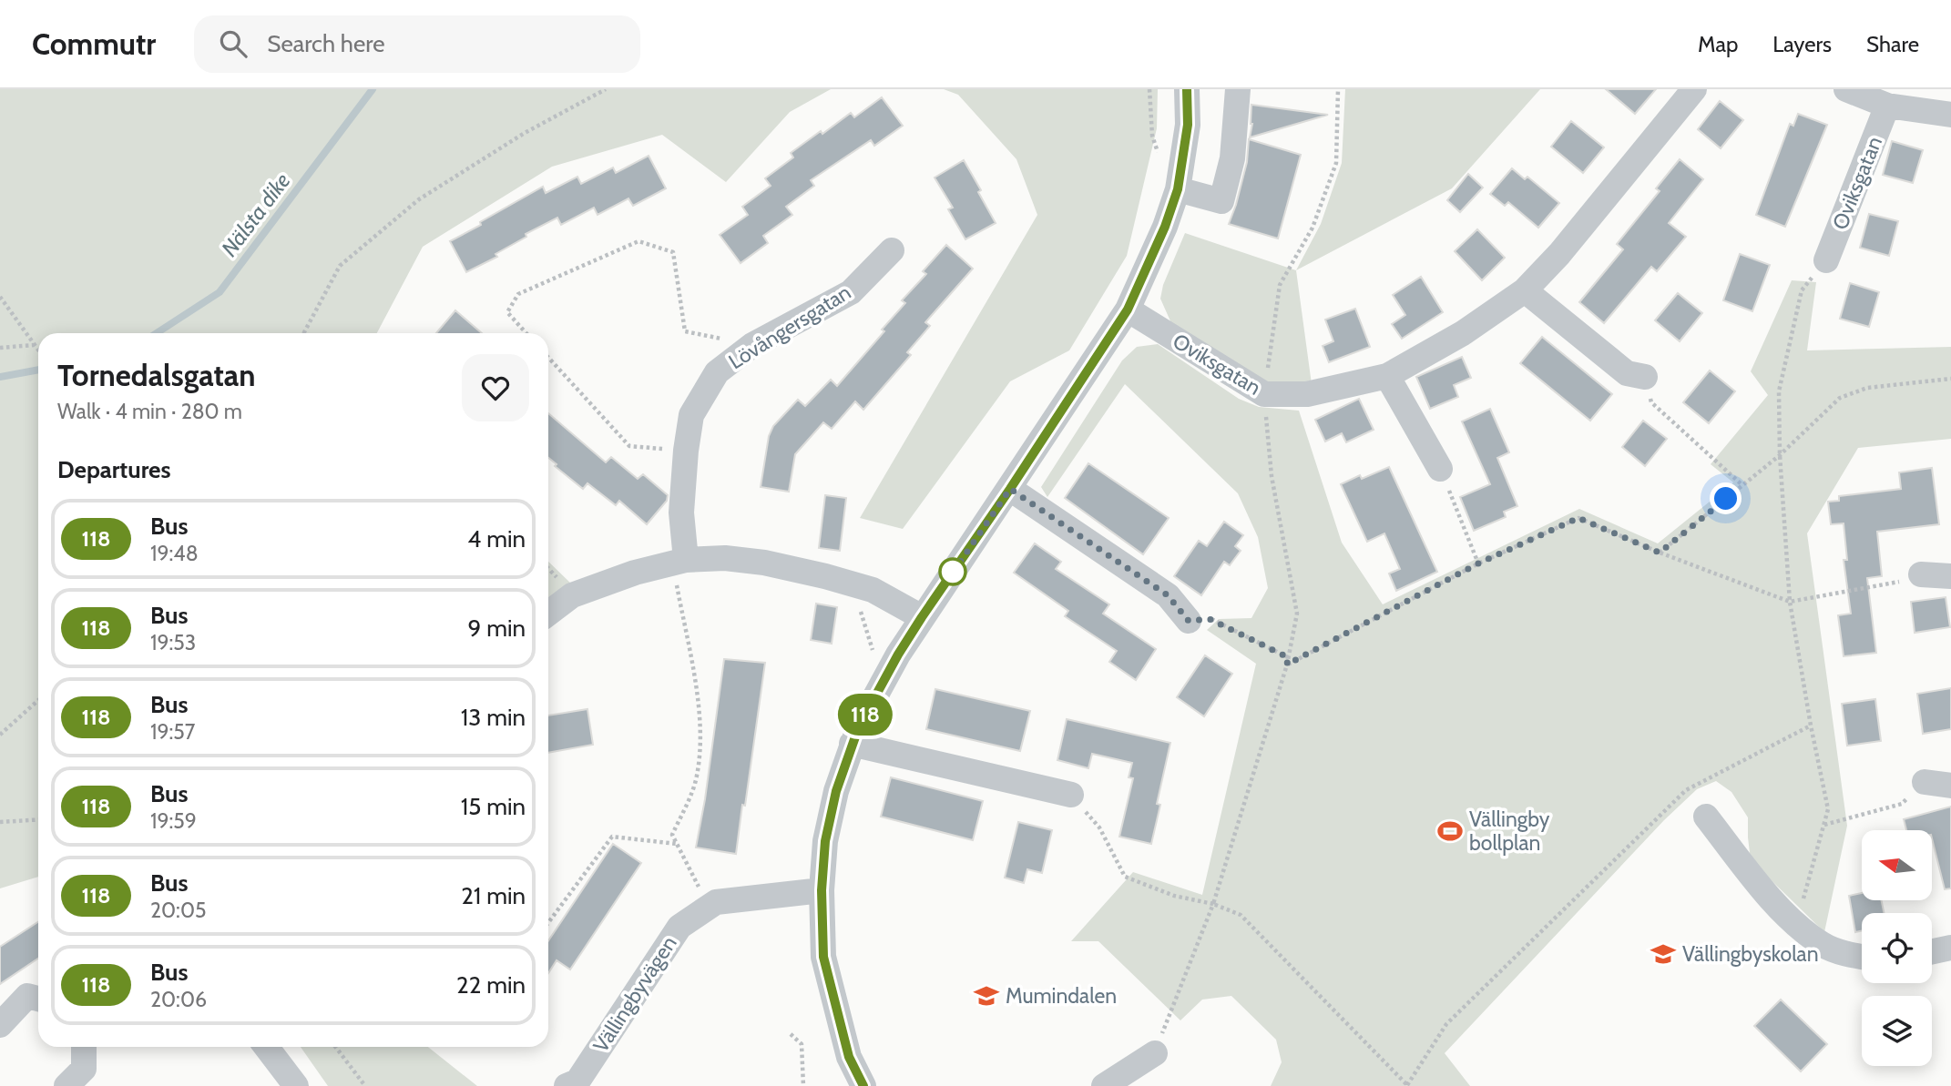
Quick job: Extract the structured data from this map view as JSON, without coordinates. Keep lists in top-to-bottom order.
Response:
{
  "streets": {
    "street": ["Oviksgatan", "Lövångersgatan", "Vällingbyvägen"]
  },
  "water": ["Nälsta dike"],
  "places": {
    "sports": ["Vällingby bollplan"],
    "school or university": ["Vällingbyskolan", "Mumindalen"]
  },
  "lines": ["bus line 118"],
  "north": "left",
  "page": {
    "header": "Commutr",
    "search": "Search here",
    "nav": ["Map", "Layers", "Share"],
    "on_map": "118",
    "heading": [
      ["Tornedalsgatan", "Walk · 4 min · 280 m"],
      "Departures"
    ],
    "list": [
      {
        "mark": "118",
        "name": "Bus",
        "note": "19:48",
        "value": "4 min"
      },
      {
        "mark": "118",
        "name": "Bus",
        "note": "19:53",
        "value": "9 min"
      },
      {
        "mark": "118",
        "name": "Bus",
        "note": "19:57",
        "value": "13 min"
      },
      {
        "mark": "118",
        "name": "Bus",
        "note": "19:59",
        "value": "15 min"
      },
      {
        "mark": "118",
        "name": "Bus",
        "note": "20:05",
        "value": "21 min"
      },
      {
        "mark": "118",
        "name": "Bus",
        "note": "20:06",
        "value": "22 min"
      }
    ]
  }
}
